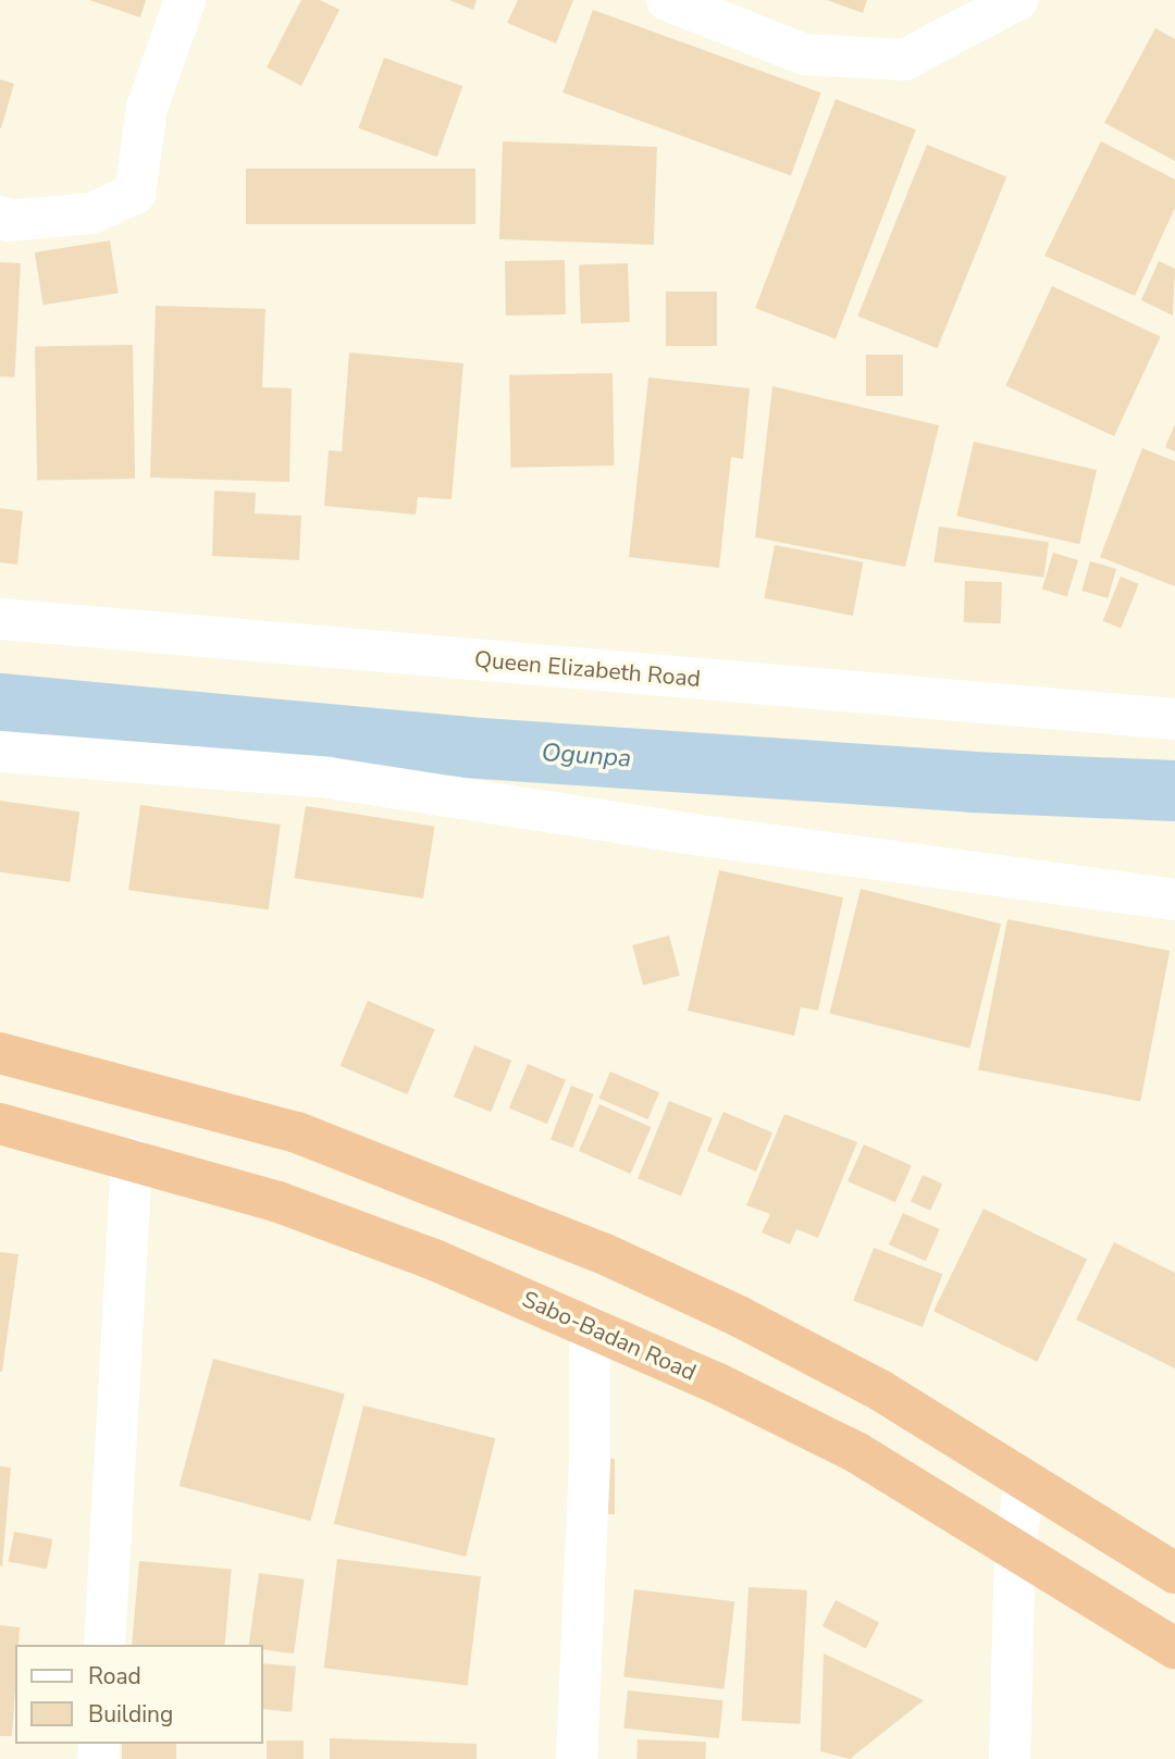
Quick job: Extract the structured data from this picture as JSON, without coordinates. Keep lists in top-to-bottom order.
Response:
{
  "streets": {
    "highway": ["Sabo-Badan Road"],
    "street": ["Queen Elizabeth Road"]
  },
  "water": ["Ogunpa"],
  "legend": ["Road", "Building"]
}
